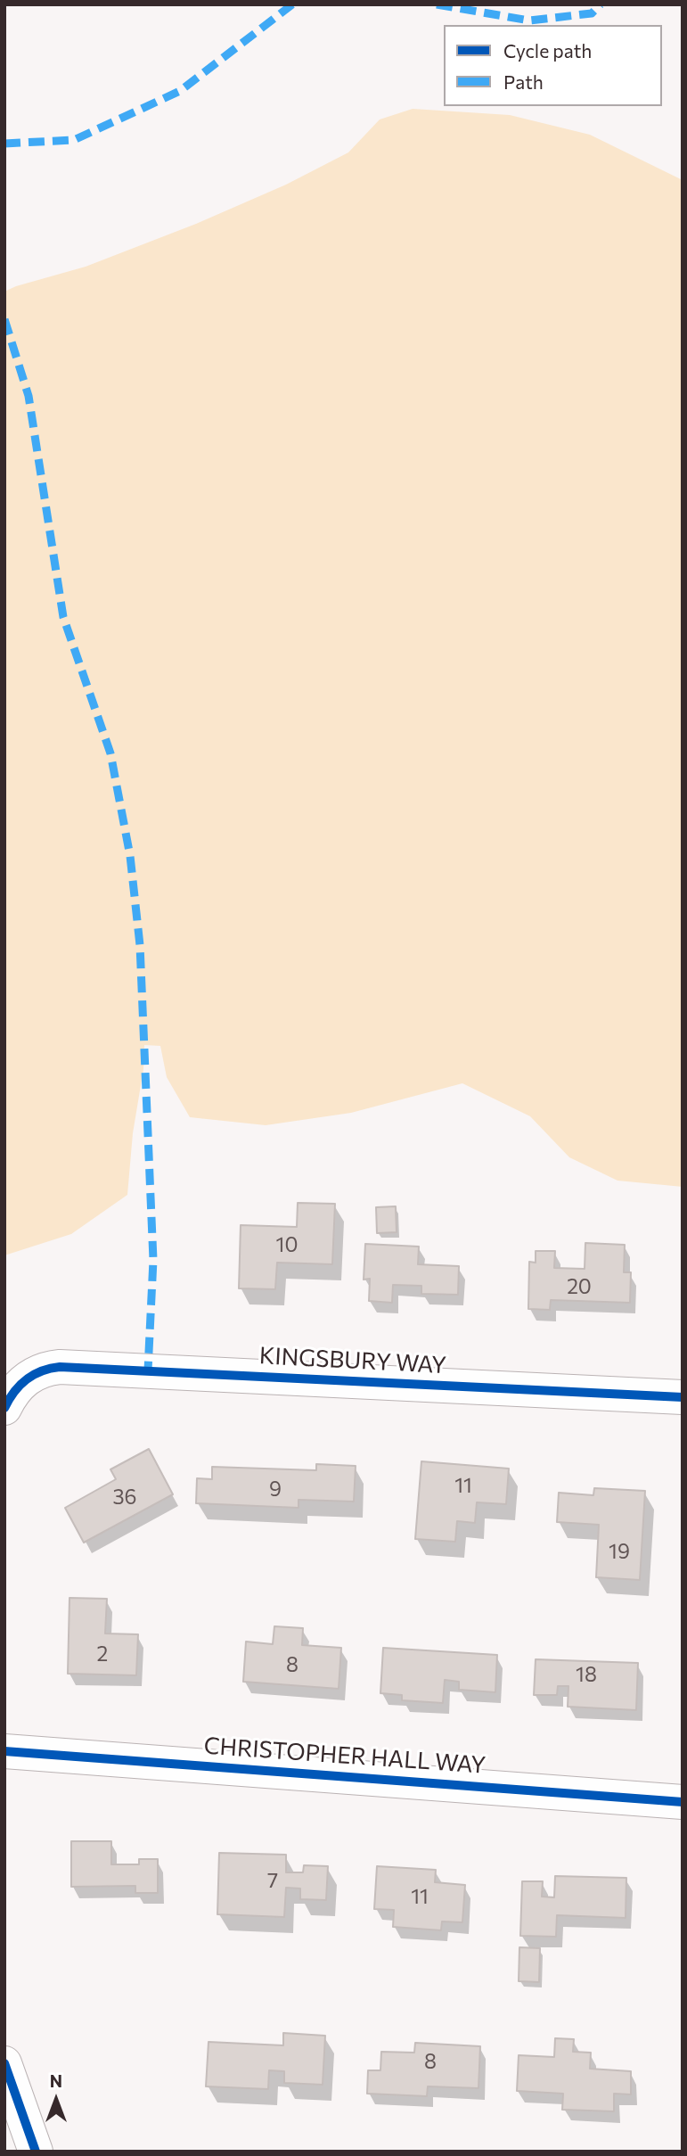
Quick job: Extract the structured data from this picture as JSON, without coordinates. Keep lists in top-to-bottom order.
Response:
{
  "streets": {
    "street": ["KINGSBURY WAY", "CHRISTOPHER HALL WAY"]
  },
  "house_numbers": [
    "10",
    "20",
    "11",
    "9",
    "36",
    "19",
    "2",
    "8",
    "18",
    "7",
    "11",
    "8"
  ],
  "legend": ["Cycle path", "Path"],
  "north": "top"
}
